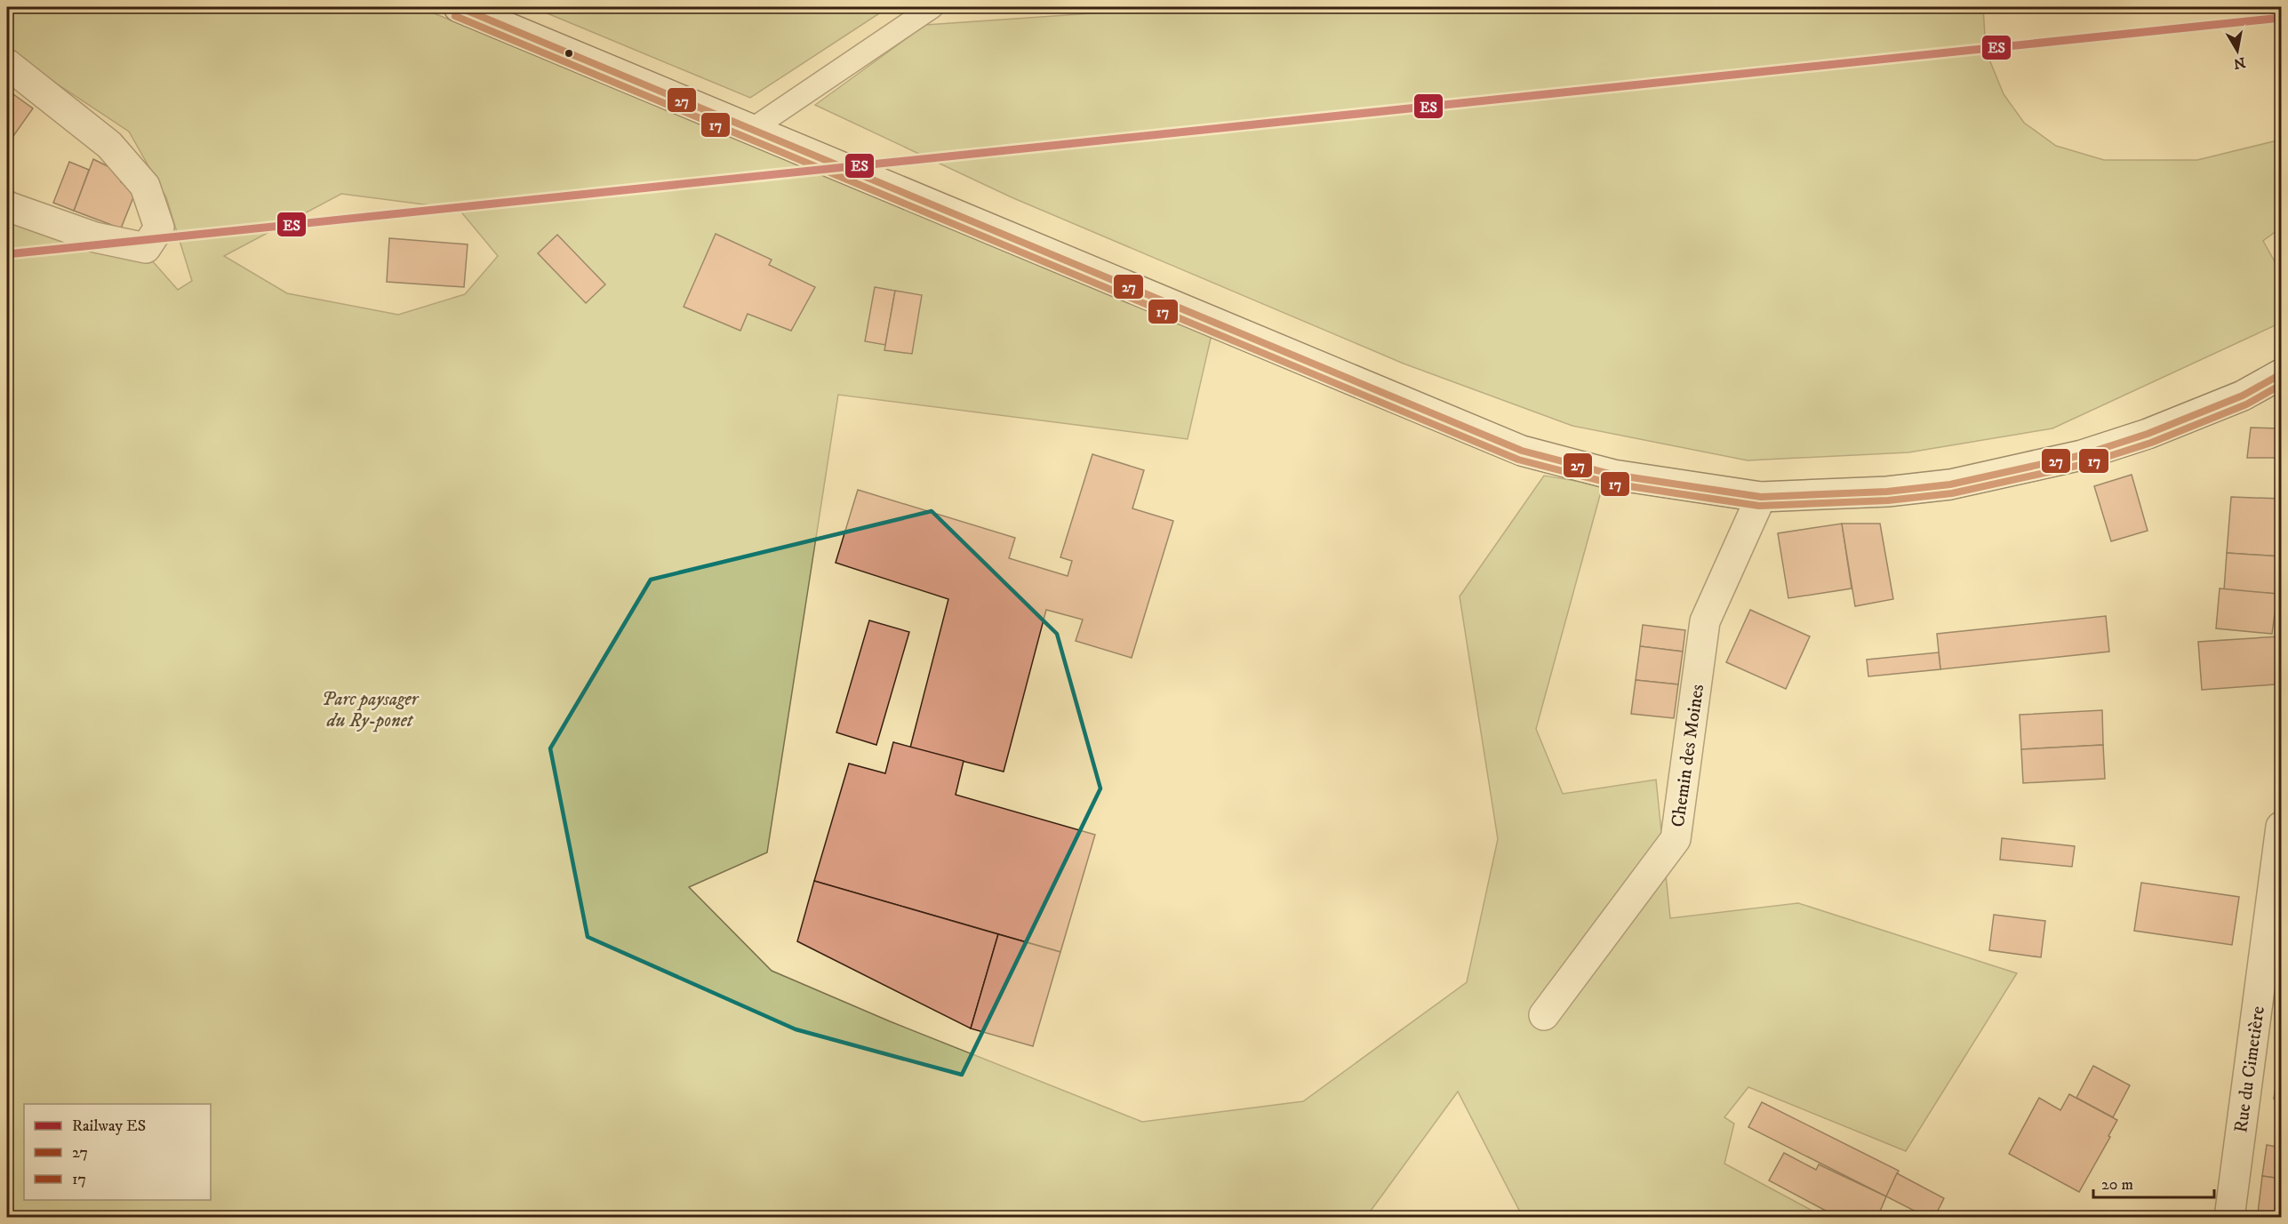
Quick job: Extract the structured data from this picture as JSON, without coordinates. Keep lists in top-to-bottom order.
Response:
{
  "streets": {
    "main road": ["Chemin des Moines", "Rue du Cimetière"]
  },
  "parks": ["Parc paysager du Ry-ponet"],
  "lines": ["transit line 27", "transit line 17", "rail line ES"],
  "legend": ["Railway ES", "27", "17"],
  "scale_bar": "20 m",
  "north": "bottom"
}
